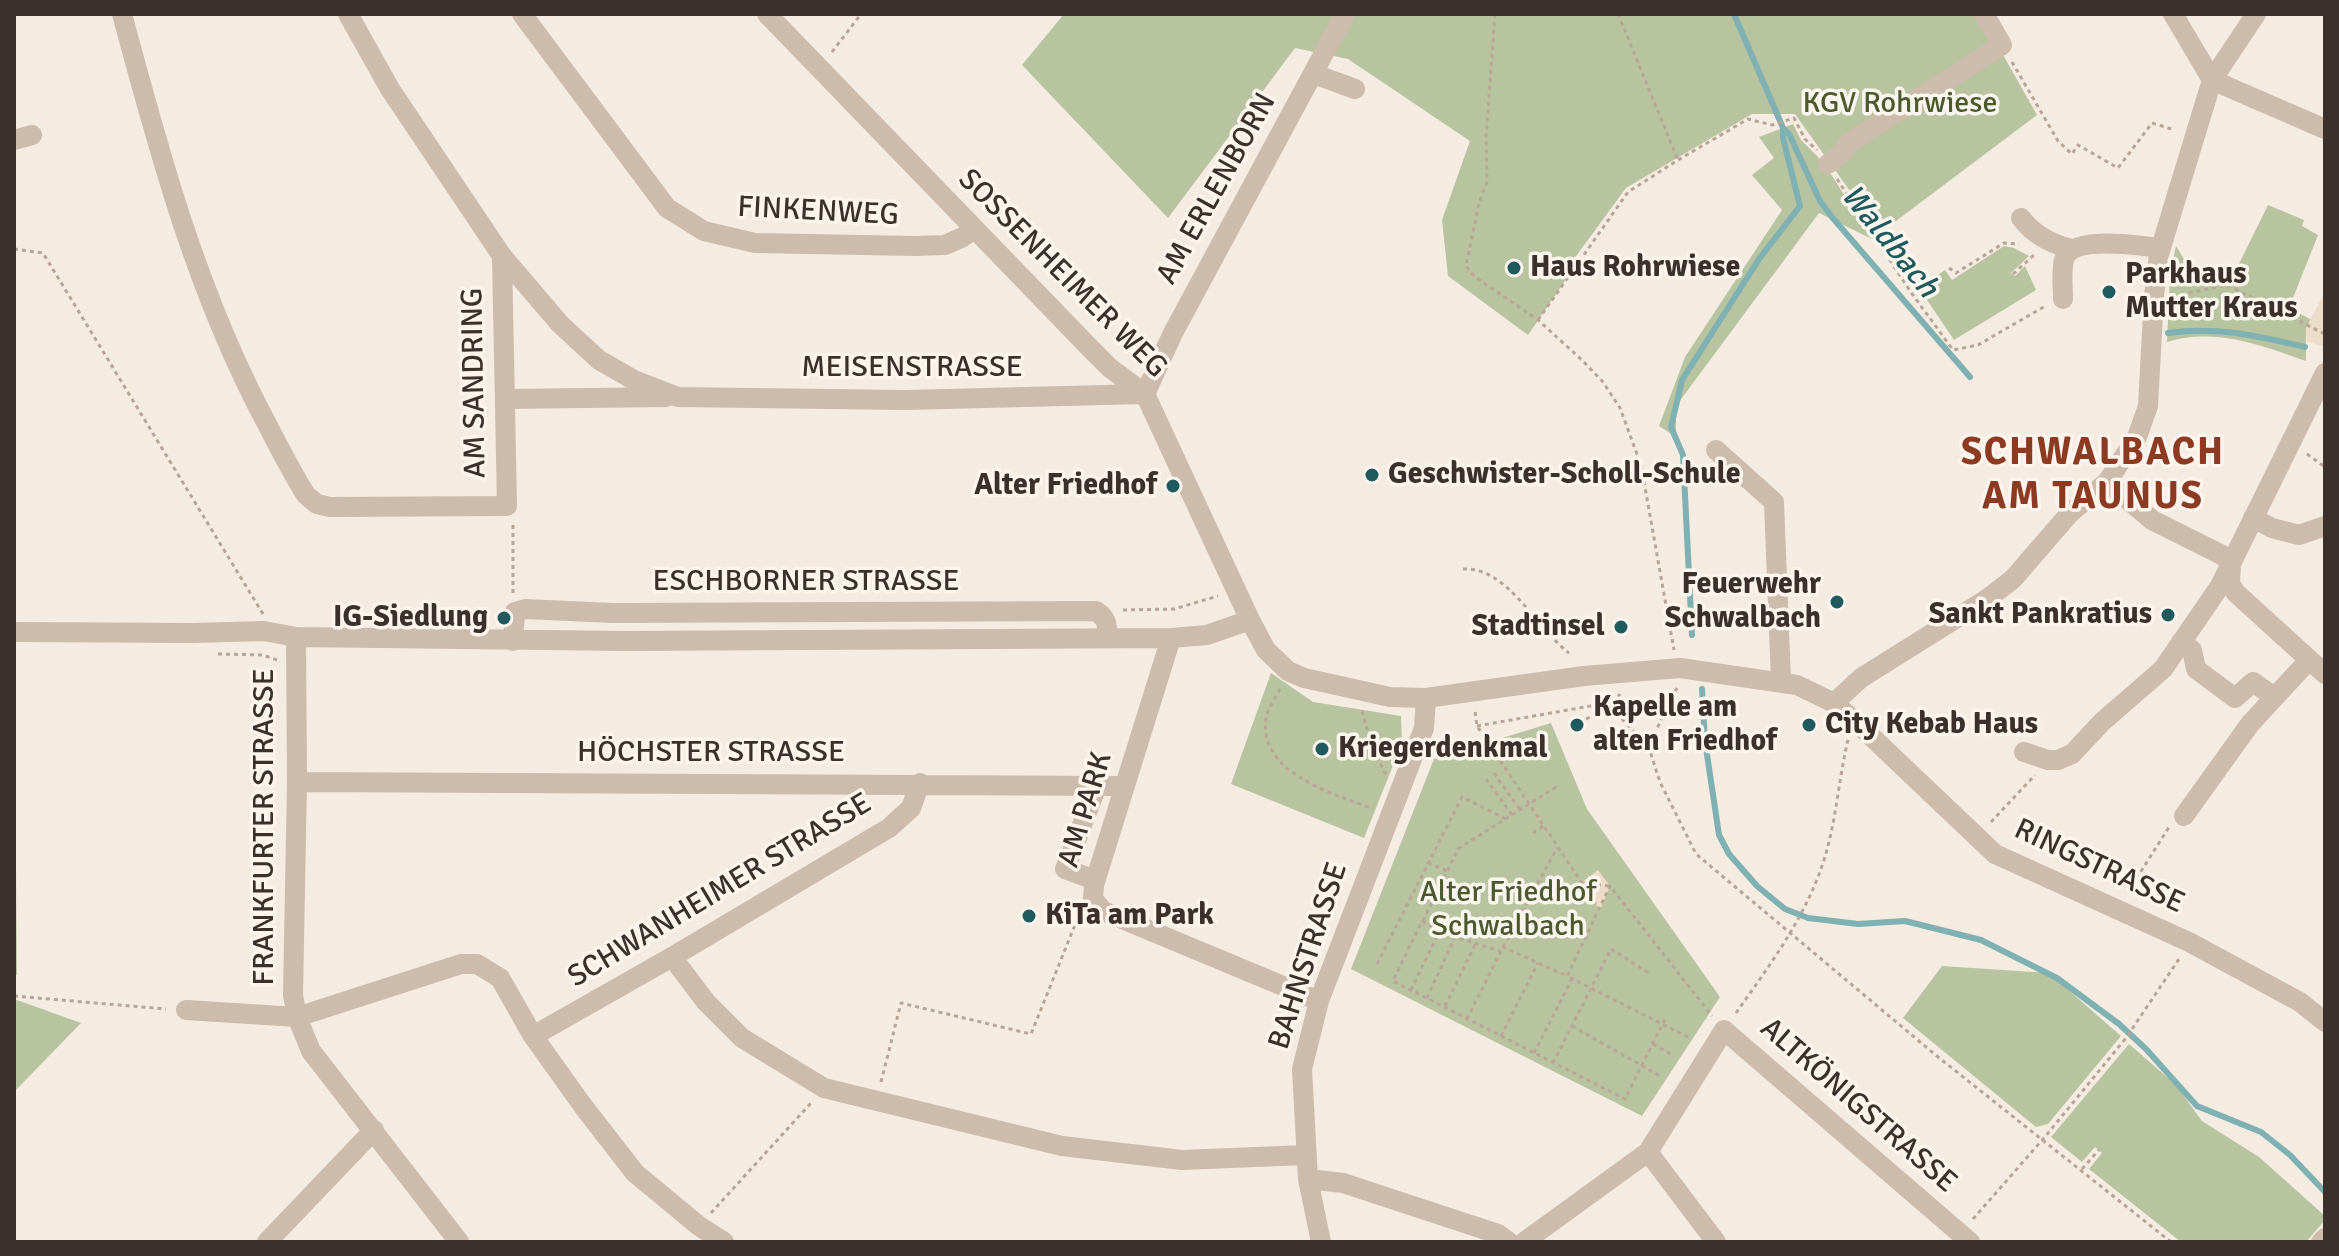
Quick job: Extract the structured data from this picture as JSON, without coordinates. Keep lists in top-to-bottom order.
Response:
{
  "streets": {
    "street": [
      "AM ERLENBORN",
      "FINKENWEG",
      "SOSSENHEIMER WEG",
      "MEISENSTRASSE",
      "AM SANDRING",
      "ESCHBORNER STRASSE",
      "HÖCHSTER STRASSE",
      "AM PARK",
      "FRANKFURTER STRASSE",
      "RINGSTRASSE",
      "SCHWANHEIMER STRASSE",
      "BAHNSTRASSE",
      "ALTKÖNIGSTRASSE"
    ]
  },
  "crossings": [
    ["AM ERLENBORN", "SOSSENHEIMER WEG"],
    ["AM ERLENBORN", "MEISENSTRASSE"],
    ["FINKENWEG", "SOSSENHEIMER WEG"],
    ["SOSSENHEIMER WEG", "MEISENSTRASSE"],
    ["SOSSENHEIMER WEG", "ESCHBORNER STRASSE"],
    ["SOSSENHEIMER WEG", "RINGSTRASSE"],
    ["MEISENSTRASSE", "AM SANDRING"],
    ["ESCHBORNER STRASSE", "AM PARK"],
    ["ESCHBORNER STRASSE", "FRANKFURTER STRASSE"],
    ["HÖCHSTER STRASSE", "AM PARK"],
    ["HÖCHSTER STRASSE", "FRANKFURTER STRASSE"],
    ["HÖCHSTER STRASSE", "SCHWANHEIMER STRASSE"],
    ["AM PARK", "BAHNSTRASSE"],
    ["RINGSTRASSE", "BAHNSTRASSE"]
  ],
  "districts": ["SCHWALBACH AM TAUNUS"],
  "water": ["Waldbach"],
  "parks": ["KGV Rohrwiese", "Alter Friedhof Schwalbach"],
  "places": [
    "Haus Rohrwiese",
    "Parkhaus Mutter Kraus",
    "Geschwister-Scholl-Schule",
    "Alter Friedhof",
    "Feuerwehr Schwalbach",
    "Sankt Pankratius",
    "IG-Siedlung",
    "Stadtinsel",
    "Kapelle am alten Friedhof",
    "City Kebab Haus",
    "Kriegerdenkmal",
    "KiTa am Park"
  ]
}
